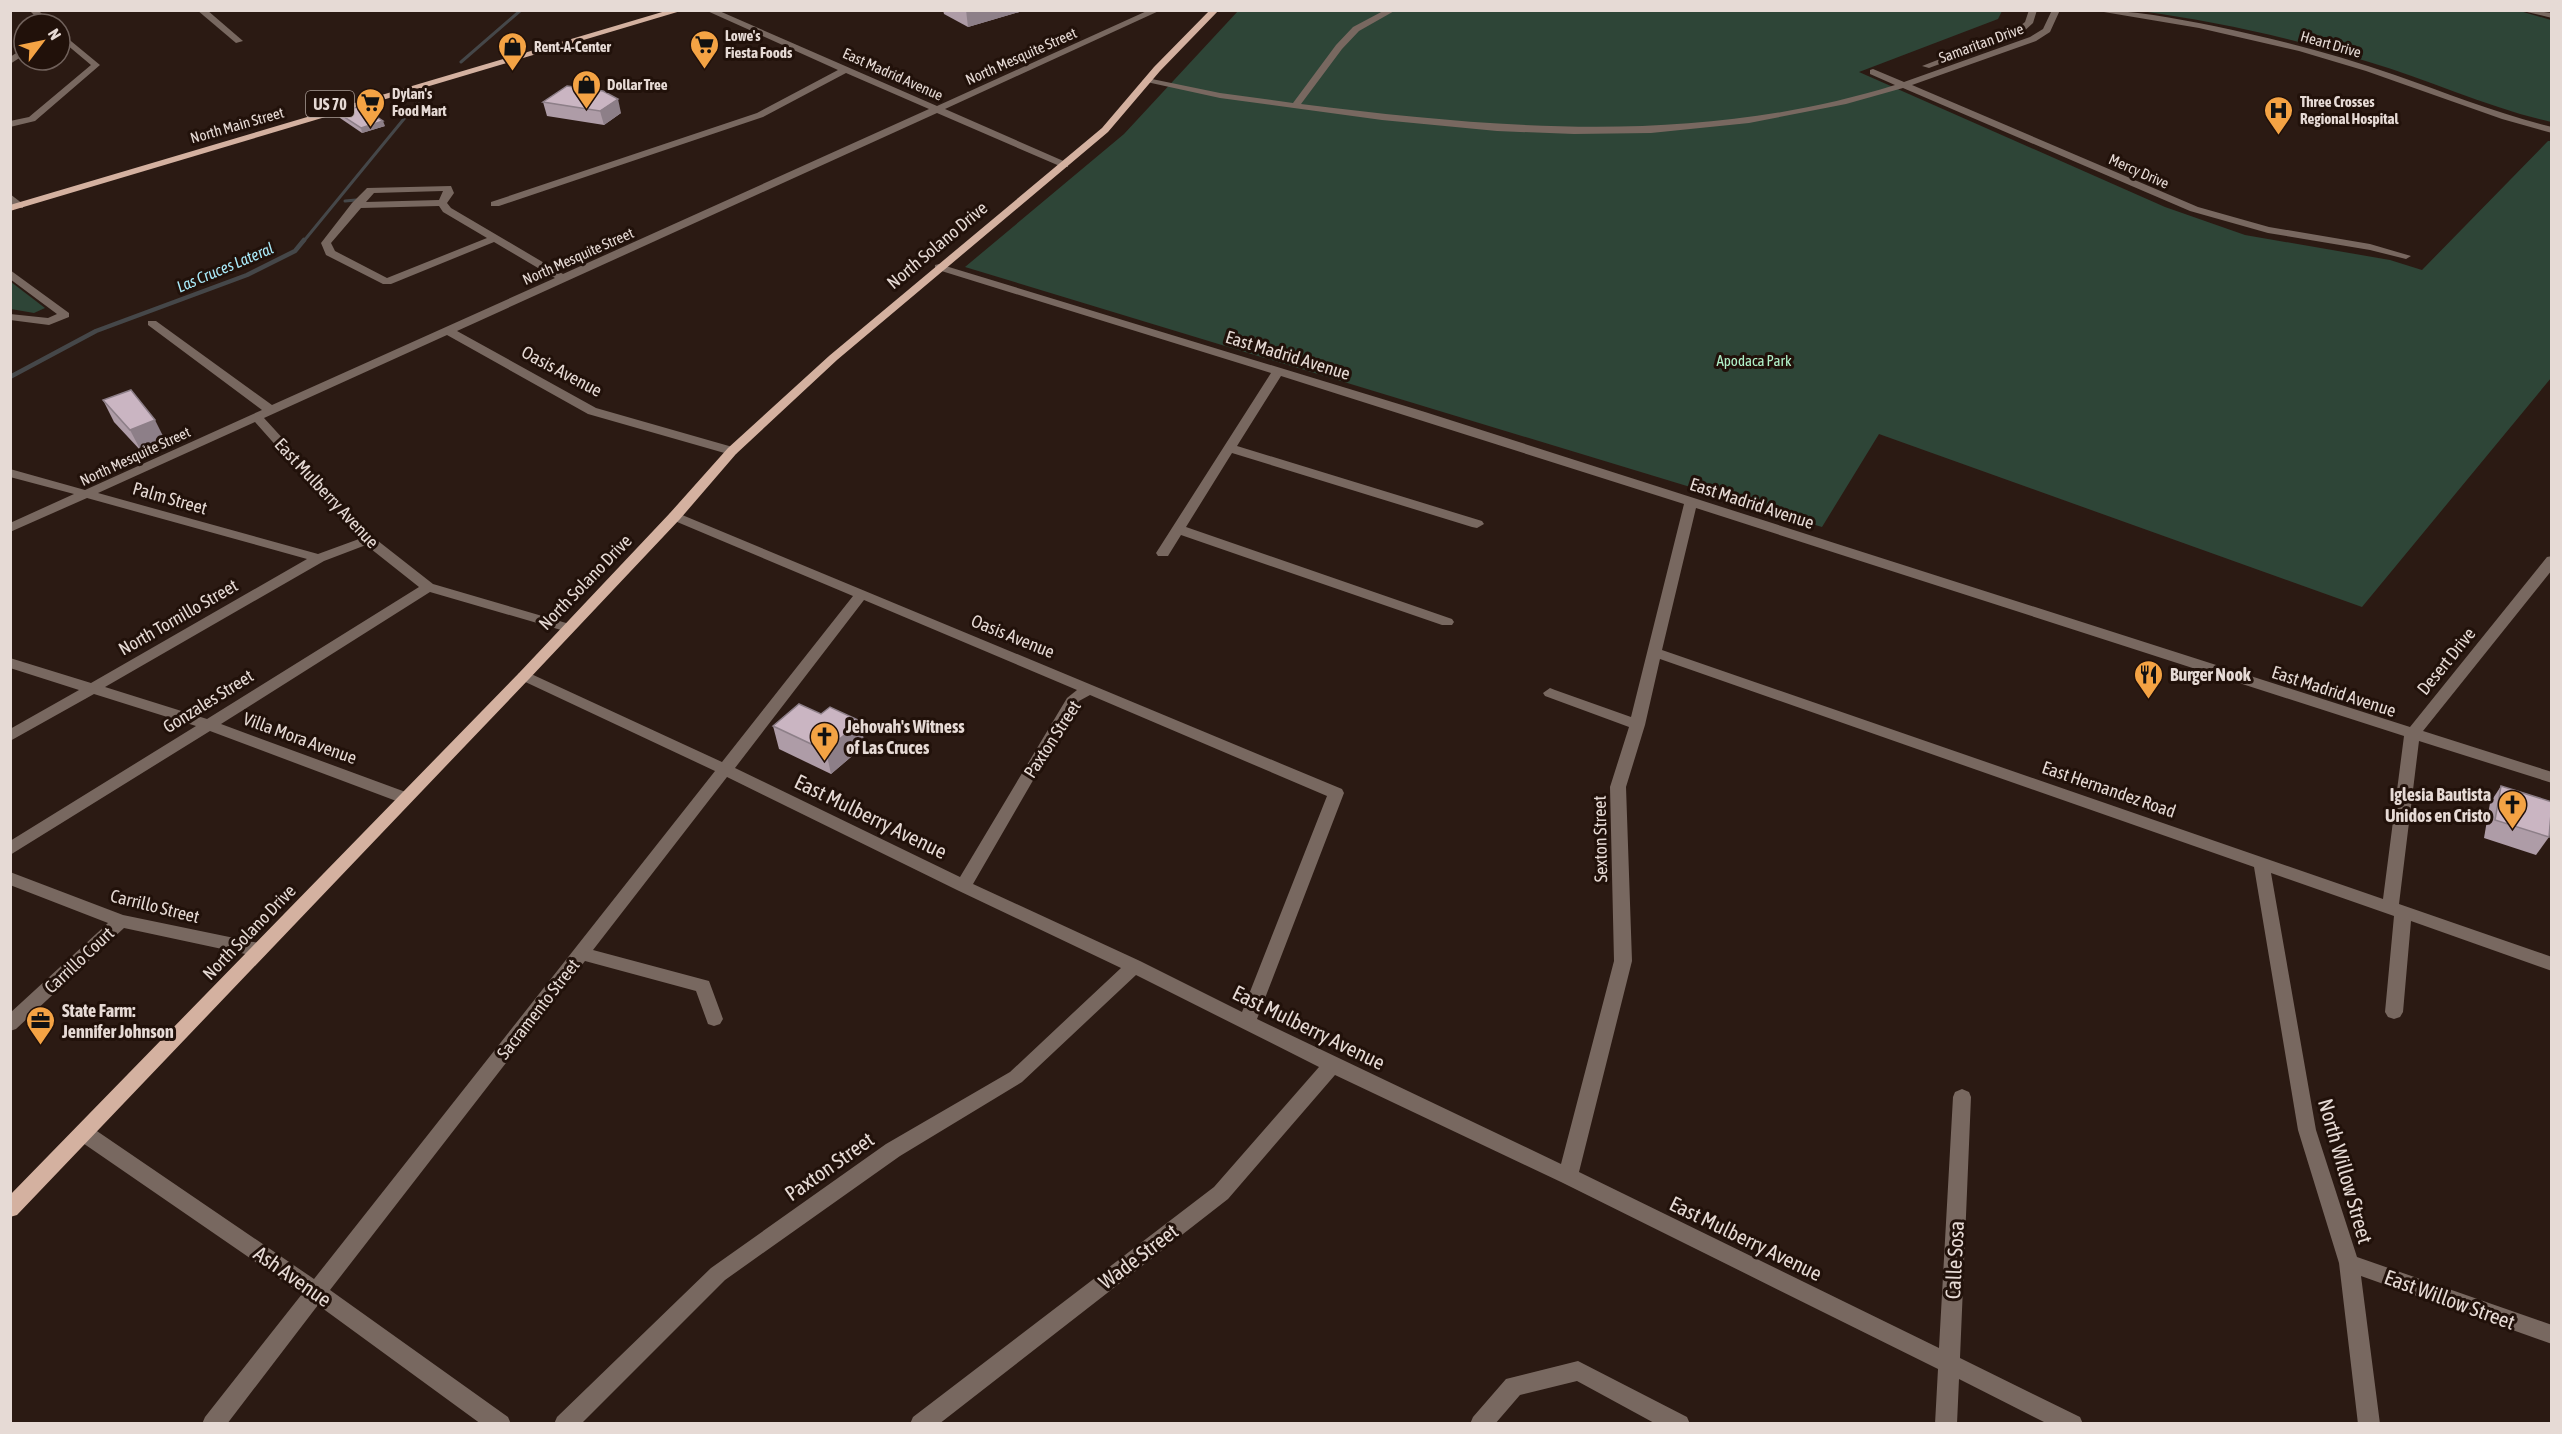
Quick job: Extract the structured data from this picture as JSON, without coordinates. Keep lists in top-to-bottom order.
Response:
{
  "streets": {
    "main road": ["US 70", "North Main Street", "North Solano Drive"],
    "street": [
      "Samaritan Drive",
      "Heart Drive",
      "North Mesquite Street",
      "East Madrid Avenue",
      "Mercy Drive",
      "Oasis Avenue",
      "East Mulberry Avenue",
      "Palm Street",
      "North Tornillo Street",
      "Desert Drive",
      "Gonzales Street",
      "Villa Mora Avenue",
      "Paxton Street",
      "East Hernandez Road",
      "Sexton Street",
      "Carrillo Street",
      "Carrillo Court",
      "Sacramento Street",
      "North Willow Street",
      "Wade Street",
      "Calle Sosa",
      "Ash Avenue",
      "East Willow Street"
    ]
  },
  "crossings": [
    ["Samaritan Drive", "Mercy Drive"],
    ["North Mesquite Street", "East Madrid Avenue"],
    ["North Mesquite Street", "Oasis Avenue"],
    ["North Mesquite Street", "East Mulberry Avenue"],
    ["North Mesquite Street", "Palm Street"],
    ["East Madrid Avenue", "North Solano Drive"],
    ["East Madrid Avenue", "Desert Drive"],
    ["East Madrid Avenue", "Sexton Street"],
    ["North Solano Drive", "Oasis Avenue"],
    ["North Solano Drive", "East Mulberry Avenue"],
    ["North Solano Drive", "Villa Mora Avenue"],
    ["North Solano Drive", "Carrillo Street"],
    ["North Solano Drive", "Ash Avenue"],
    ["Oasis Avenue", "East Mulberry Avenue"],
    ["Oasis Avenue", "Paxton Street"],
    ["Oasis Avenue", "Sacramento Street"],
    ["East Mulberry Avenue", "North Tornillo Street"],
    ["East Mulberry Avenue", "Gonzales Street"],
    ["East Mulberry Avenue", "Paxton Street"],
    ["East Mulberry Avenue", "Sexton Street"],
    ["East Mulberry Avenue", "Sacramento Street"],
    ["East Mulberry Avenue", "Wade Street"],
    ["East Mulberry Avenue", "Calle Sosa"],
    ["Palm Street", "North Tornillo Street"],
    ["North Tornillo Street", "Villa Mora Avenue"],
    ["Gonzales Street", "Villa Mora Avenue"],
    ["East Hernandez Road", "Sexton Street"],
    ["East Hernandez Road", "North Willow Street"],
    ["Carrillo Street", "Carrillo Court"],
    ["Sacramento Street", "Ash Avenue"],
    ["North Willow Street", "East Willow Street"]
  ],
  "water": ["Las Cruces Lateral"],
  "parks": ["Apodaca Park"],
  "places": {
    "supermarket": ["Lowe's Fiesta Foods", "Dylan's Food Mart"],
    "shop": ["Rent-A-Center", "Dollar Tree"],
    "hospital": ["Three Crosses Regional Hospital"],
    "restaurant": ["Burger Nook"],
    "church": ["Jehovah's Witness of Las Cruces", "Iglesia Bautista Unidos en Cristo"],
    "office": ["State Farm: Jennifer Johnson"]
  },
  "north": "top right"
}
